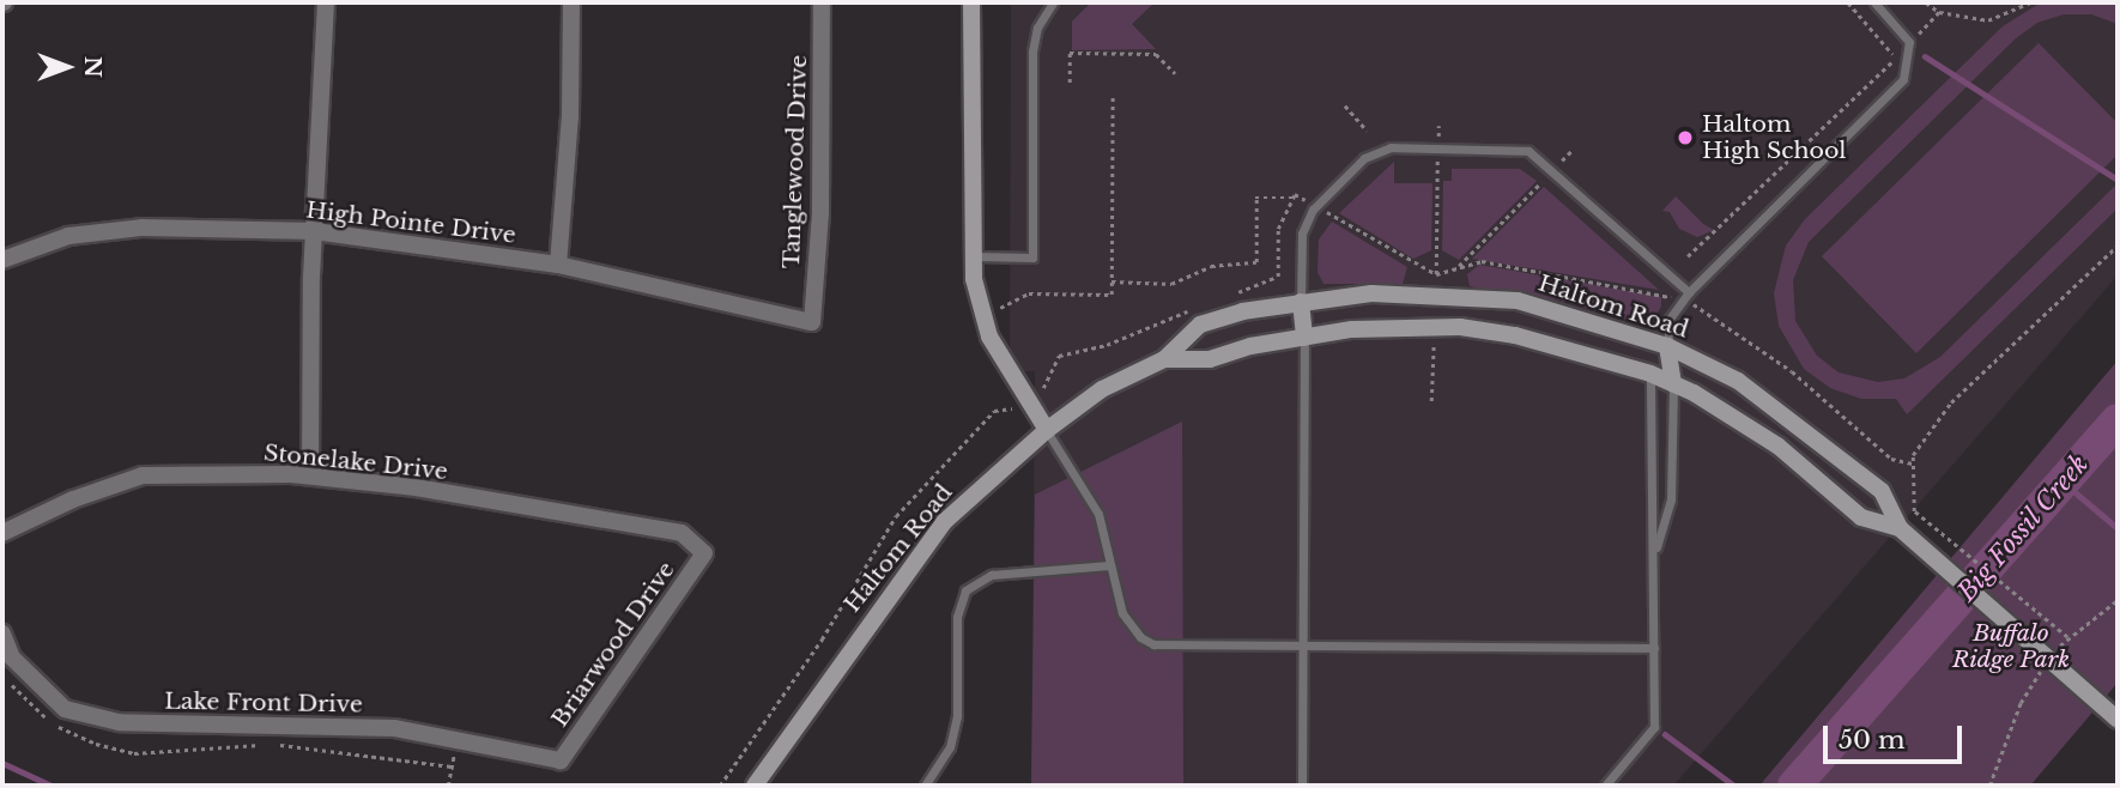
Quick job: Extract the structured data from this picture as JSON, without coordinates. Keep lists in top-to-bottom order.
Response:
{
  "streets": {
    "main road": ["Haltom Road"],
    "street": [
      "Tanglewood Drive",
      "High Pointe Drive",
      "Stonelake Drive",
      "Briarwood Drive",
      "Lake Front Drive"
    ]
  },
  "crossings": [
    ["Tanglewood Drive", "High Pointe Drive"],
    ["Stonelake Drive", "Briarwood Drive"],
    ["Briarwood Drive", "Lake Front Drive"]
  ],
  "water": ["Big Fossil Creek"],
  "parks": ["Buffalo Ridge Park"],
  "places": ["Haltom High School"],
  "scale_bar": "50 m",
  "north": "right"
}
